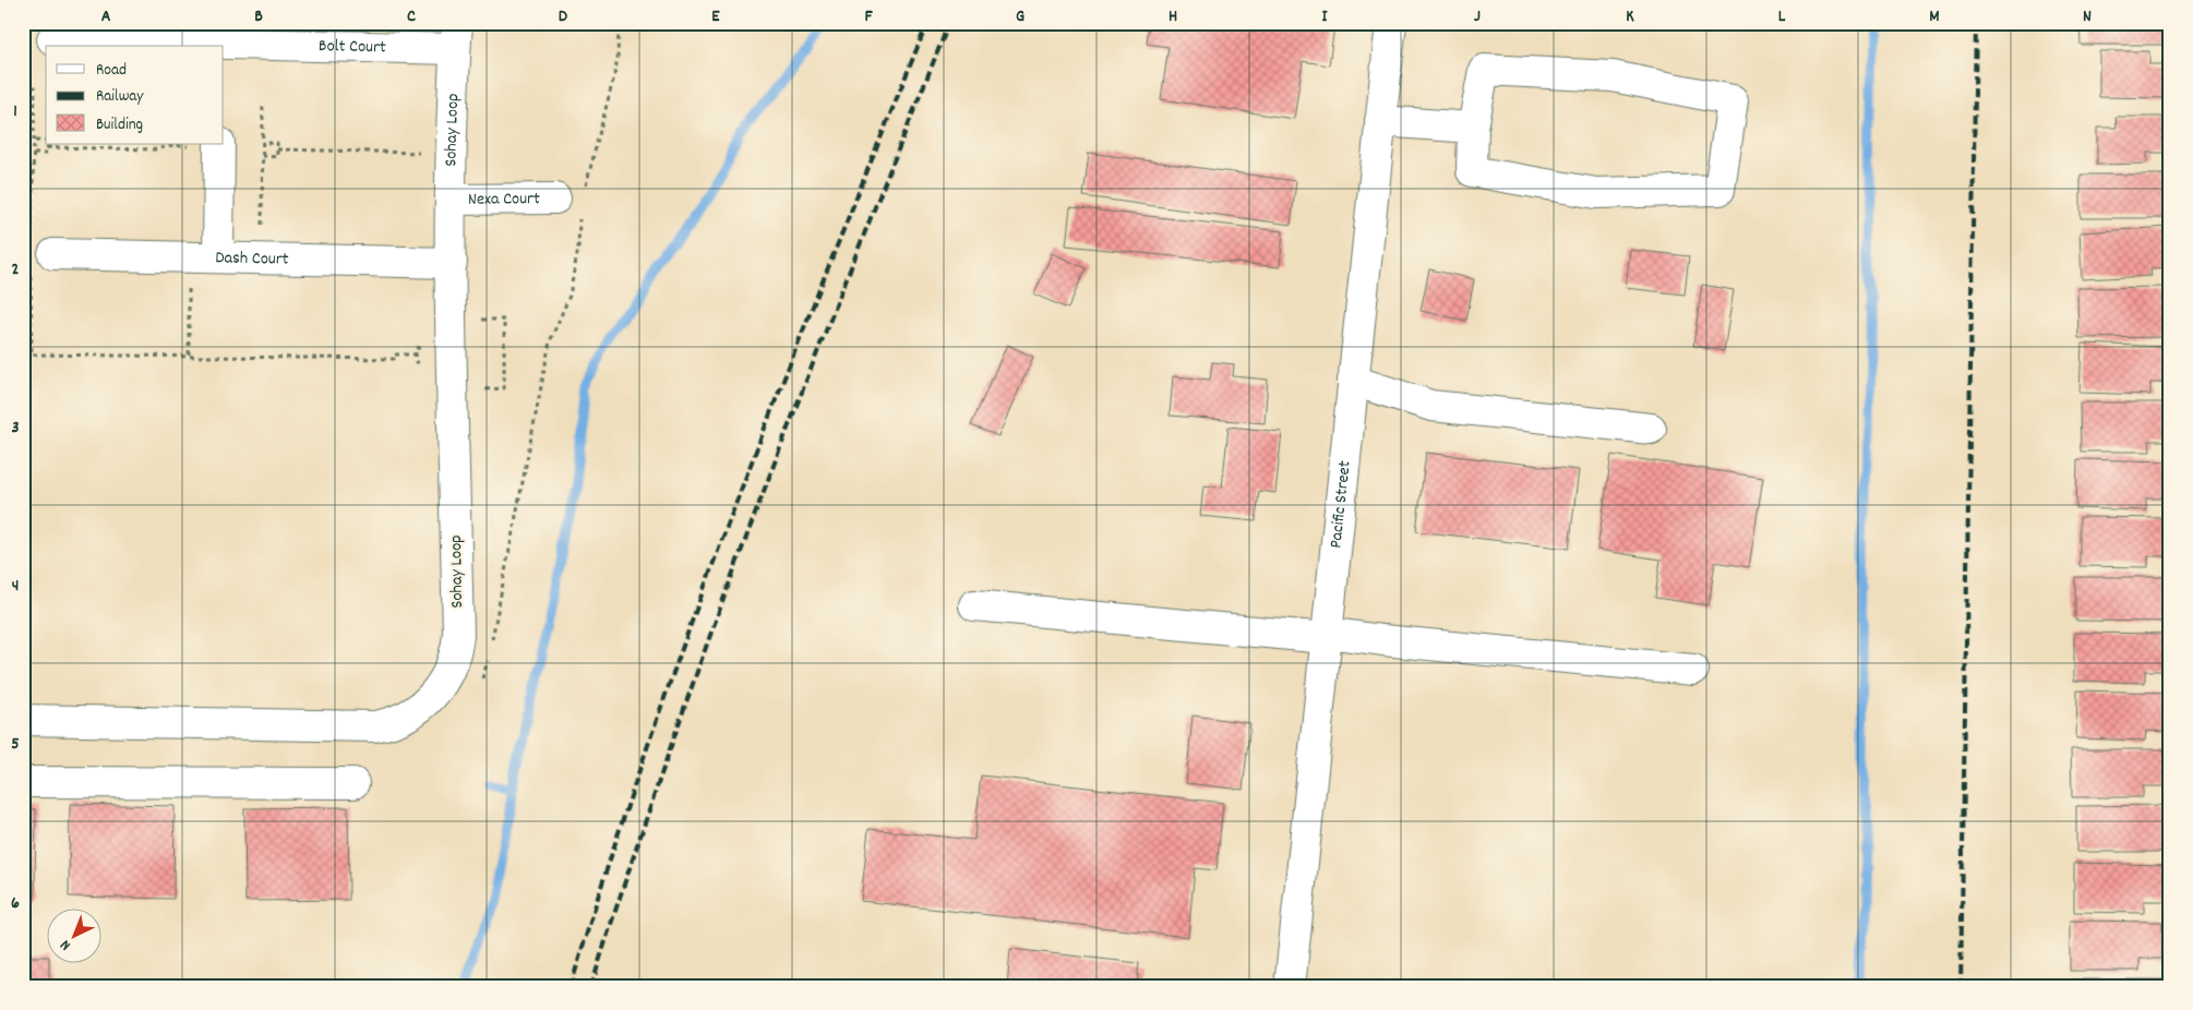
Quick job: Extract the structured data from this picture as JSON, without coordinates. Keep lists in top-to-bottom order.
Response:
{
  "streets": {
    "street": [
      "Bolt Court",
      "Sohay Loop",
      "Nexa Court",
      "Dash Court",
      "Pacific Street"
    ]
  },
  "crossings": [
    ["Bolt Court", "Sohay Loop"],
    ["Sohay Loop", "Nexa Court"],
    ["Sohay Loop", "Dash Court"]
  ],
  "legend": ["Road", "Railway", "Building"],
  "north": "bottom left",
  "grid": {
    "columns": [
      "A",
      "B",
      "C",
      "D",
      "E",
      "F",
      "G",
      "H",
      "I",
      "J",
      "K",
      "L",
      "M",
      "N"
    ],
    "rows": [
      "1",
      "2",
      "3",
      "4",
      "5",
      "6"
    ]
  }
}
